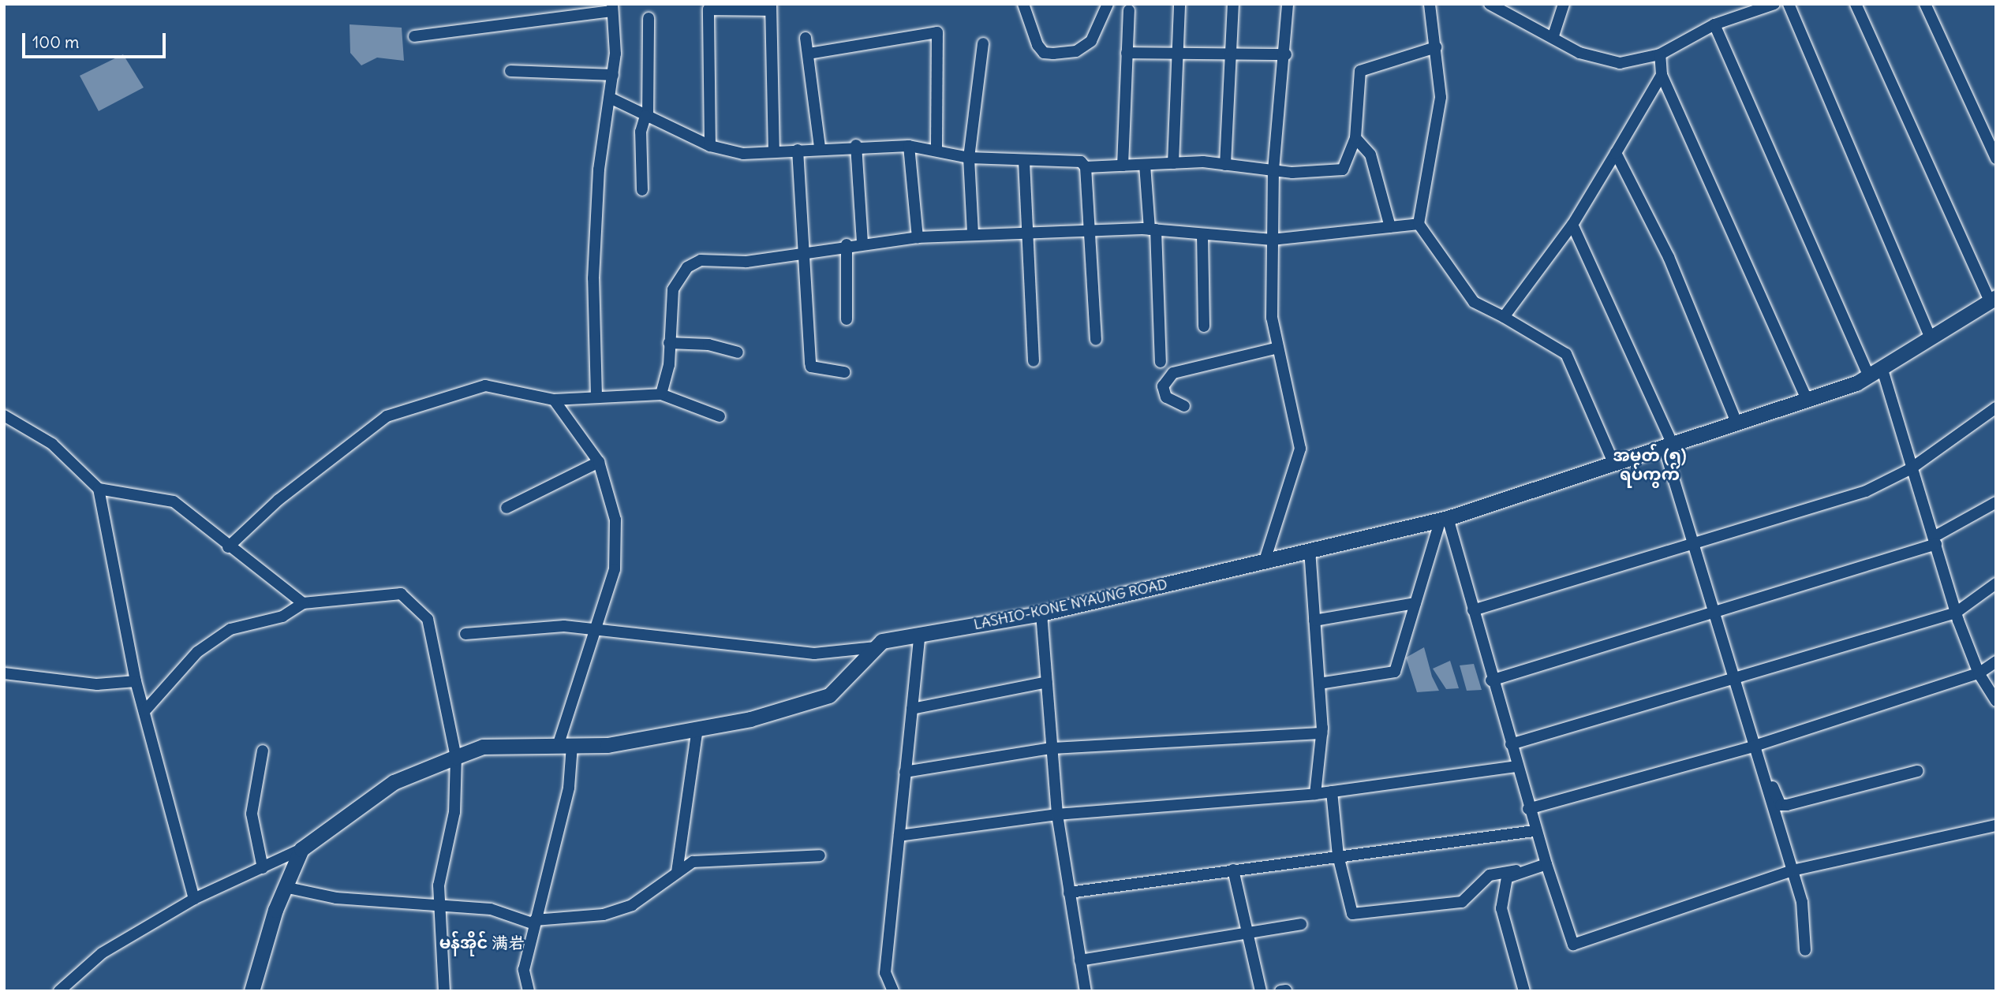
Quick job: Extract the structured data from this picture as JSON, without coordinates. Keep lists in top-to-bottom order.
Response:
{
  "streets": {
    "main road": ["LASHIO-KONE NYAUNG ROAD"]
  },
  "districts": ["အမှတ် (၅) ရပ်ကွက်", "မန်အိုင် 满岩"],
  "scale_bar": "100 m"
}
